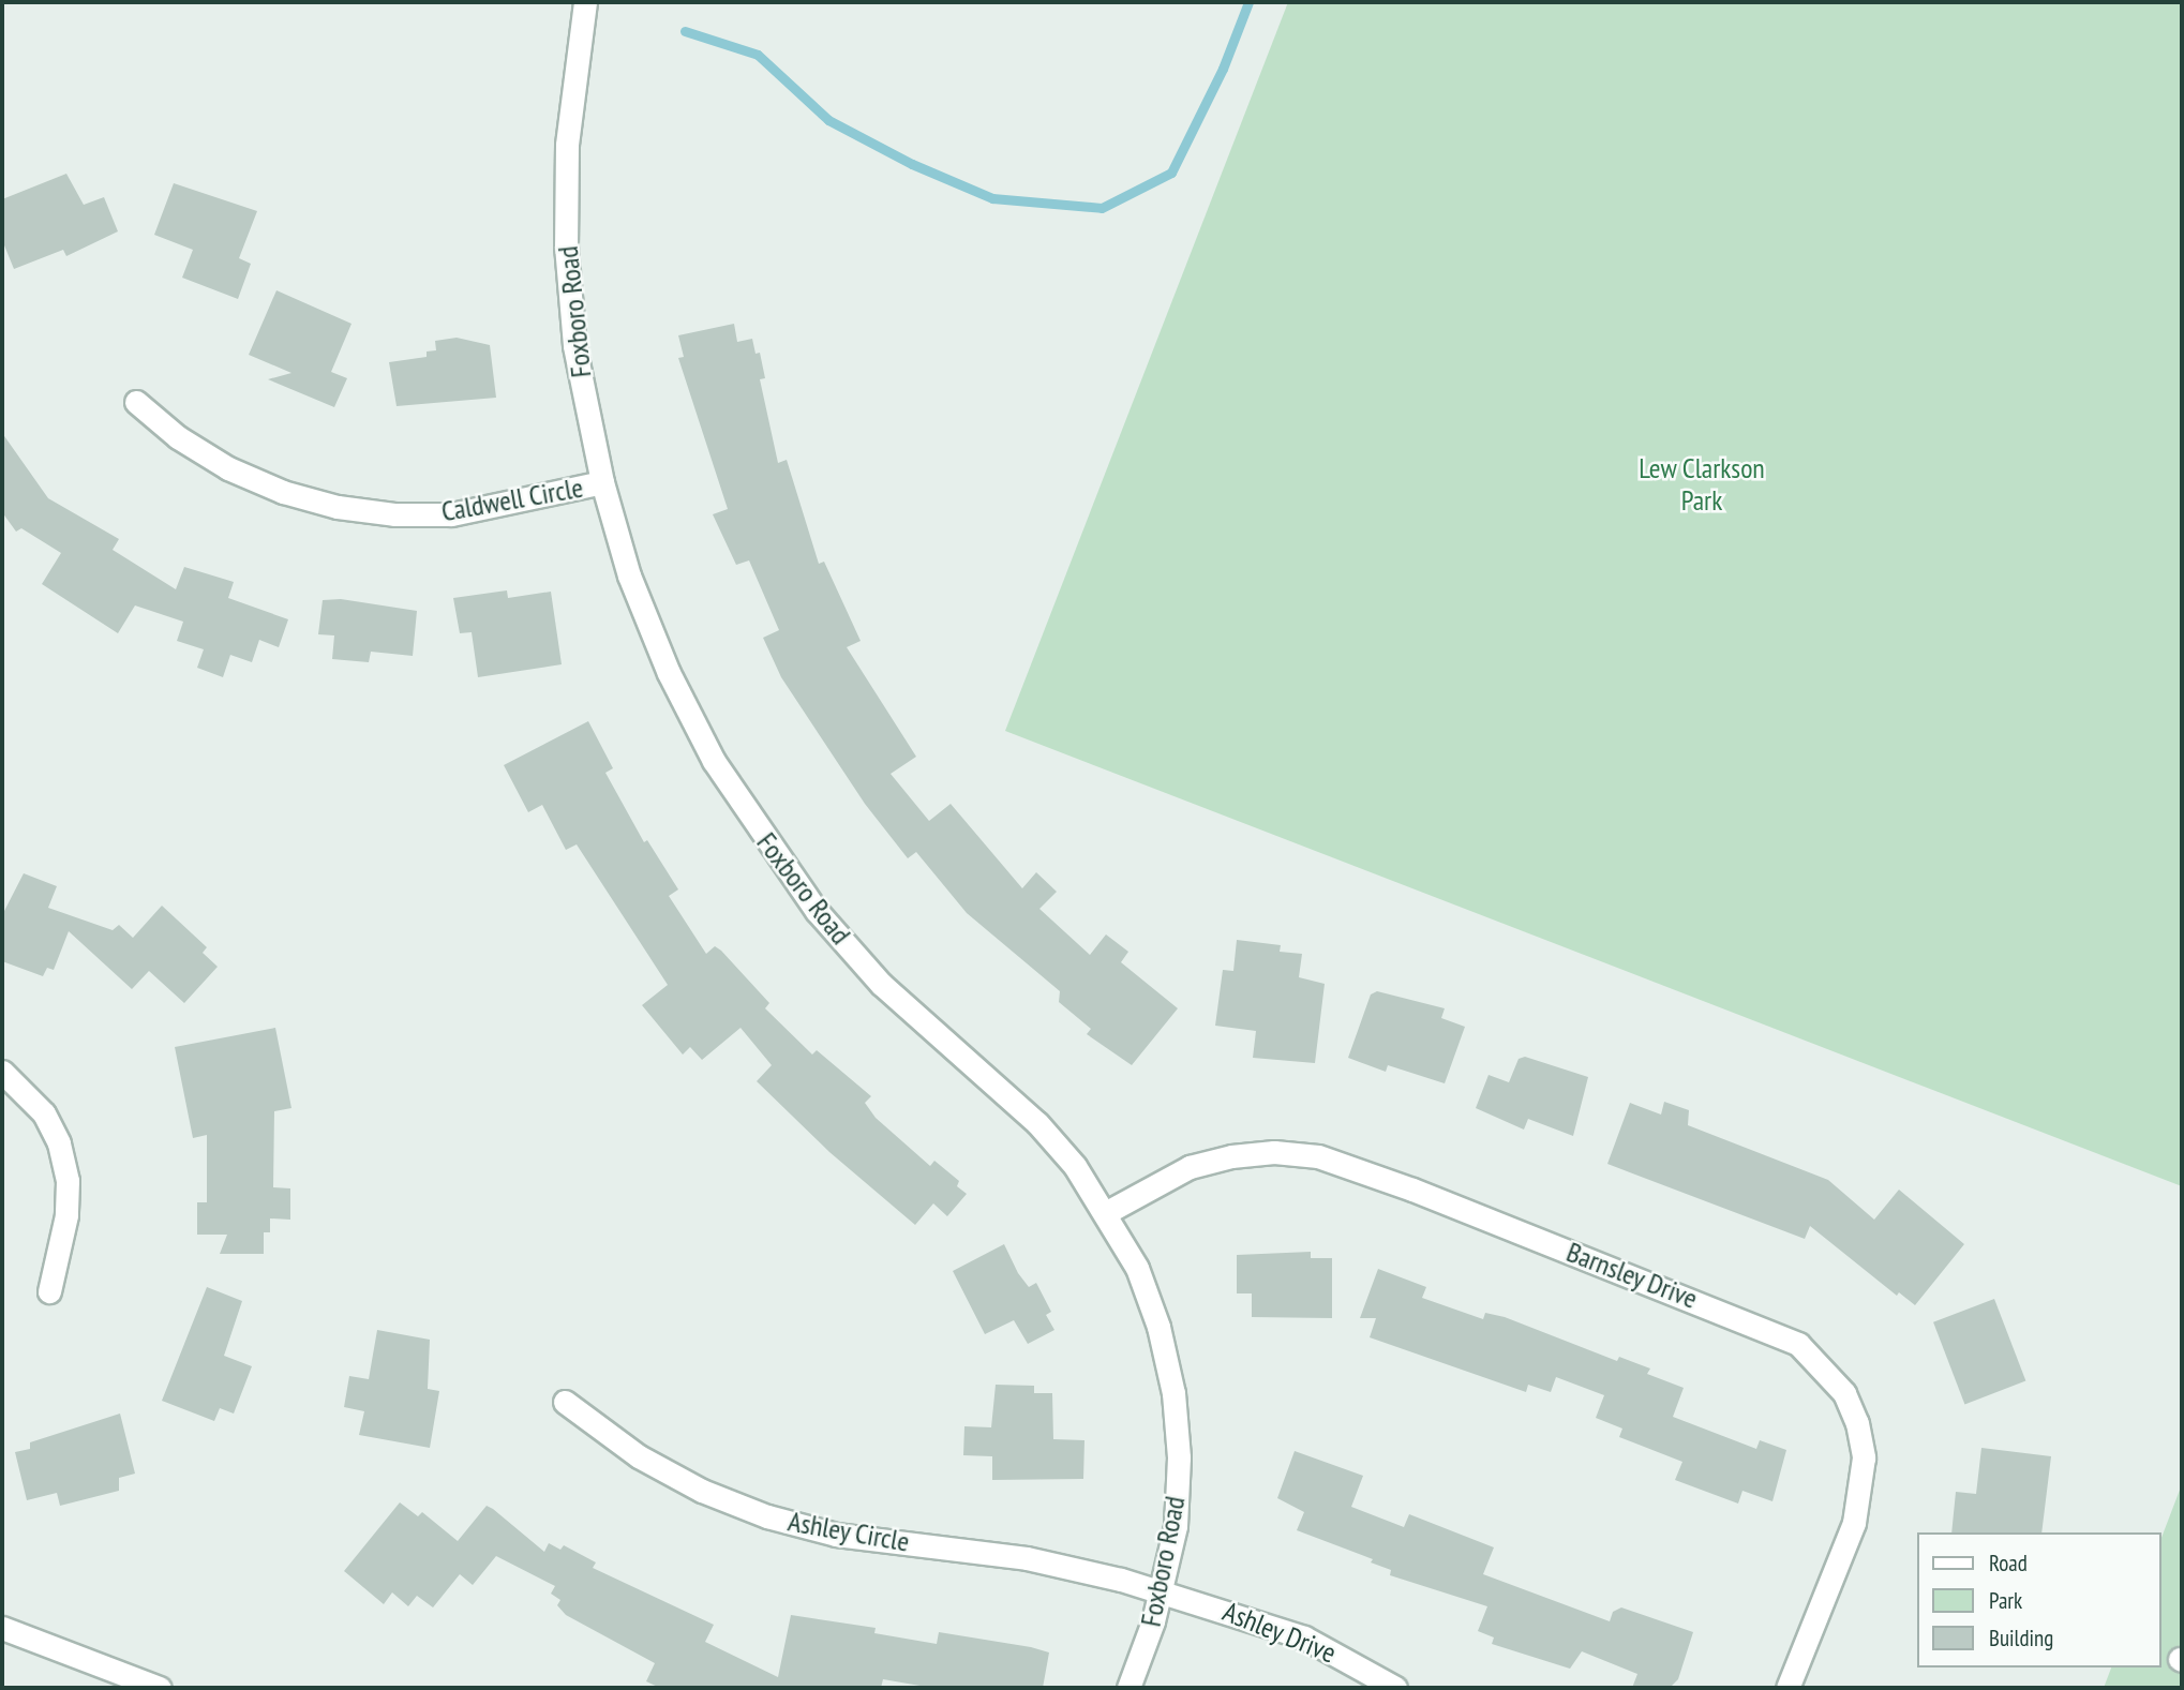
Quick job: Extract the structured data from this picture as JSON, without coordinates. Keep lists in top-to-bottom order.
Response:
{
  "streets": {
    "street": [
      "Foxboro Road",
      "Caldwell Circle",
      "Barnsley Drive",
      "Ashley Circle",
      "Ashley Drive"
    ]
  },
  "crossings": [
    ["Foxboro Road", "Caldwell Circle"],
    ["Foxboro Road", "Barnsley Drive"],
    ["Foxboro Road", "Ashley Circle"],
    ["Foxboro Road", "Ashley Drive"],
    ["Ashley Circle", "Ashley Drive"]
  ],
  "parks": ["Lew Clarkson Park"],
  "legend": ["Road", "Park", "Building"]
}
